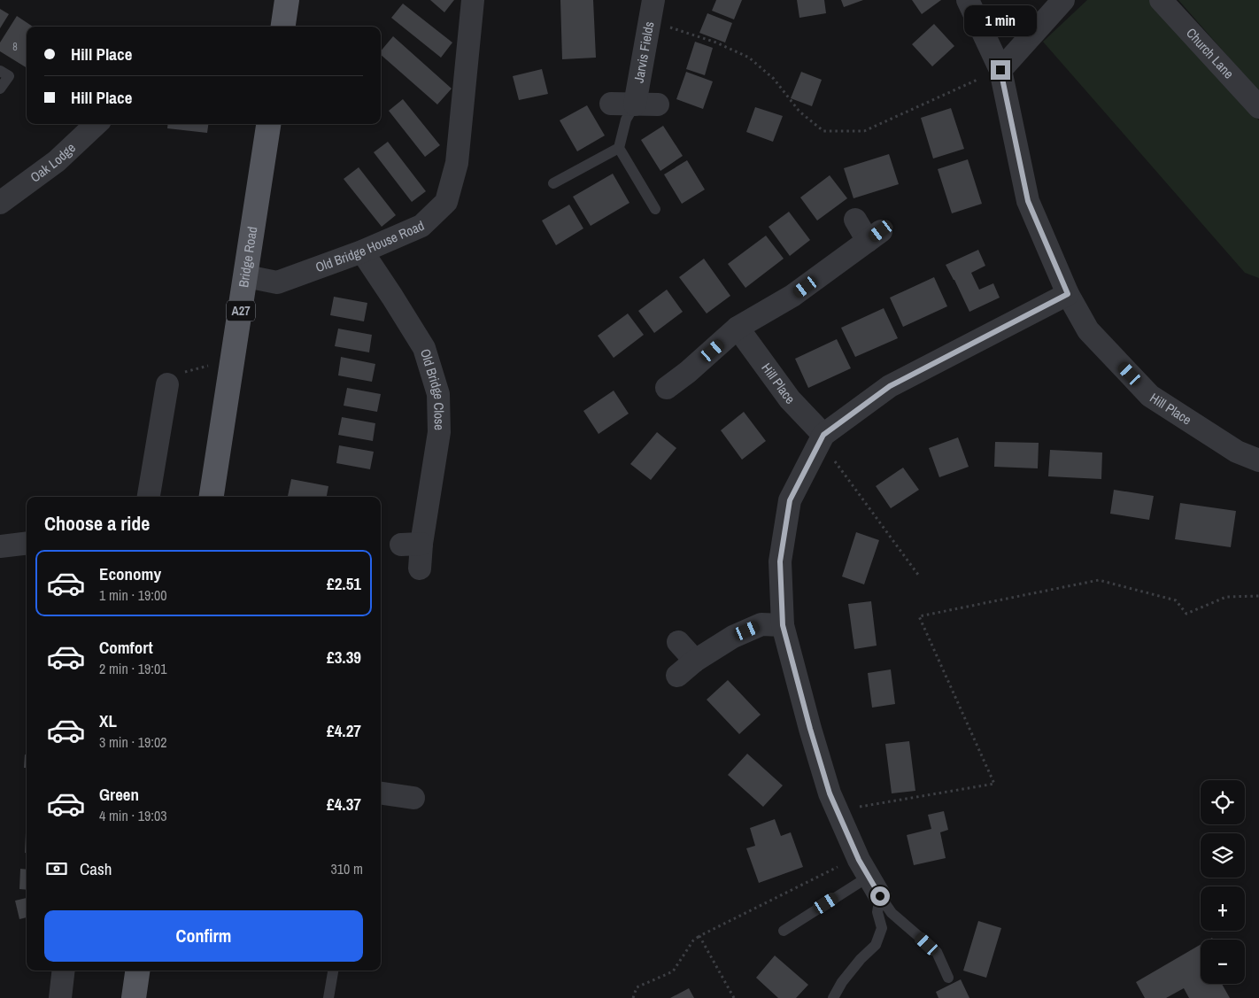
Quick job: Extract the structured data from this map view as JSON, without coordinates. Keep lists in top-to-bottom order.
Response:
{
  "streets": {
    "main road": ["Bridge Road", "A27"],
    "street": [
      "Jarvis Fields",
      "Church Lane",
      "Oak Lodge",
      "Old Bridge House Road",
      "Hill Place",
      "Old Bridge Close"
    ]
  },
  "crossings": [
    ["Old Bridge House Road", "Bridge Road"],
    ["Old Bridge House Road", "Old Bridge Close"]
  ],
  "house_numbers": ["8"],
  "page": {
    "bubble": "1 min",
    "banner": ["Hill Place", "Hill Place"],
    "heading": "Choose a ride",
    "list": [
      {
        "name": "Economy",
        "note": "1 min · 19:00",
        "value": "£2.51"
      },
      {
        "name": "Comfort",
        "note": "2 min · 19:01",
        "value": "£3.39"
      },
      {
        "name": "XL",
        "note": "3 min · 19:02",
        "value": "£4.27"
      },
      {
        "name": "Green",
        "note": "4 min · 19:03",
        "value": "£4.37"
      }
    ],
    "map_buttons": ["+", "−"],
    "pay": ["Cash", "310 m"],
    "buttons": "Confirm"
  }
}
